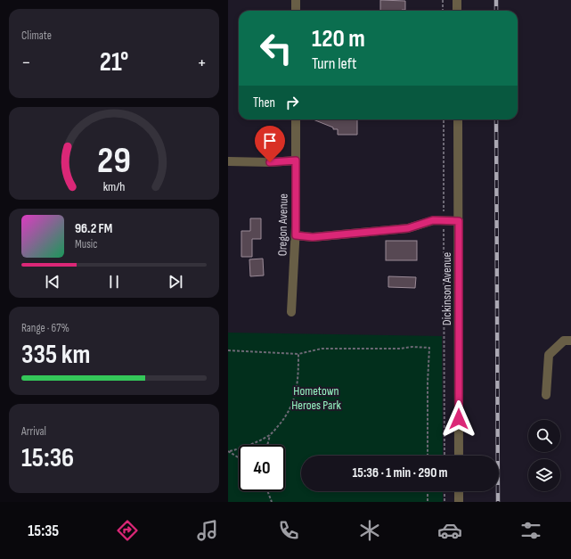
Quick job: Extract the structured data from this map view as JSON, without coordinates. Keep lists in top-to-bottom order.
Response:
{
  "streets": {
    "street": ["Oregon Avenue", "Dickinson Avenue"]
  },
  "parks": ["Hometown Heroes Park"],
  "page": {
    "tile": [
      "Climate",
      ["Range · 67%", "335 km"],
      ["Arrival", "15:36"]
    ],
    "turn": ["120 m", "Turn left"],
    "heat": ["−", "21°", "+"],
    "then": "Then",
    "song": ["96.2 FM", "Music"],
    "limit": "40",
    "trip": "15:36 · 1 min · 290 m",
    "tabs": "15:35",
    "gauge": ["29", "km/h"]
  }
}
